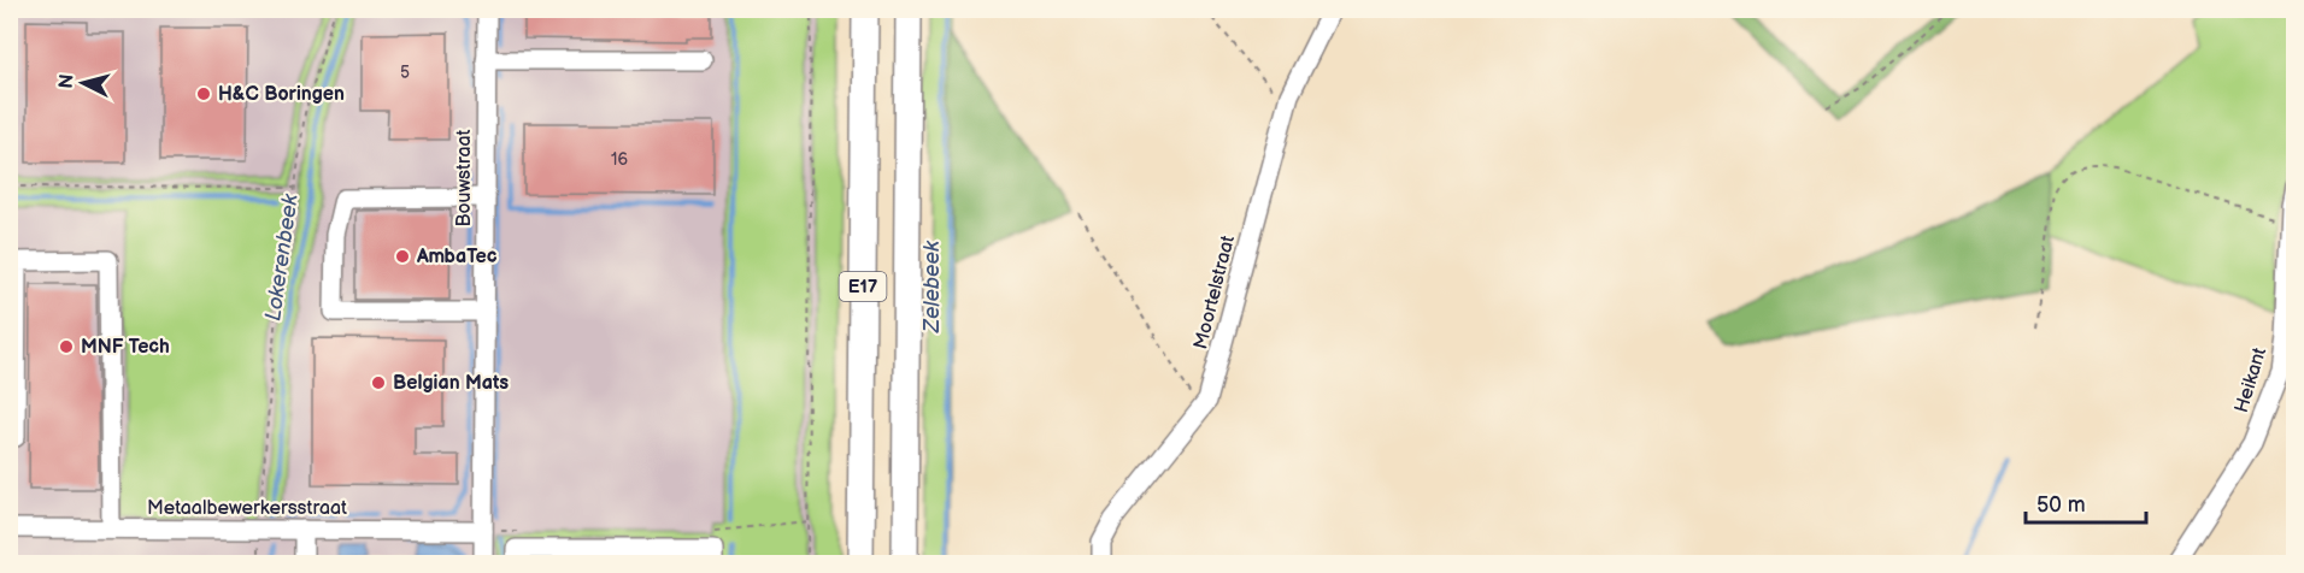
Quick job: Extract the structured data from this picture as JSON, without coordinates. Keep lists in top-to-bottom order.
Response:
{
  "streets": {
    "highway": ["E17"],
    "street": [
      "Bouwstraat",
      "Moortelstraat",
      "Heikant",
      "Metaalbewerkersstraat"
    ]
  },
  "crossings": [
    ["Bouwstraat", "Metaalbewerkersstraat"]
  ],
  "water": ["Lokerenbeek", "Zelebeek"],
  "places": [
    "H&C Boringen",
    "AmbaTec",
    "MNF Tech",
    "Belgian Mats"
  ],
  "house_numbers": ["5", "16"],
  "scale_bar": "50 m",
  "north": "left"
}
